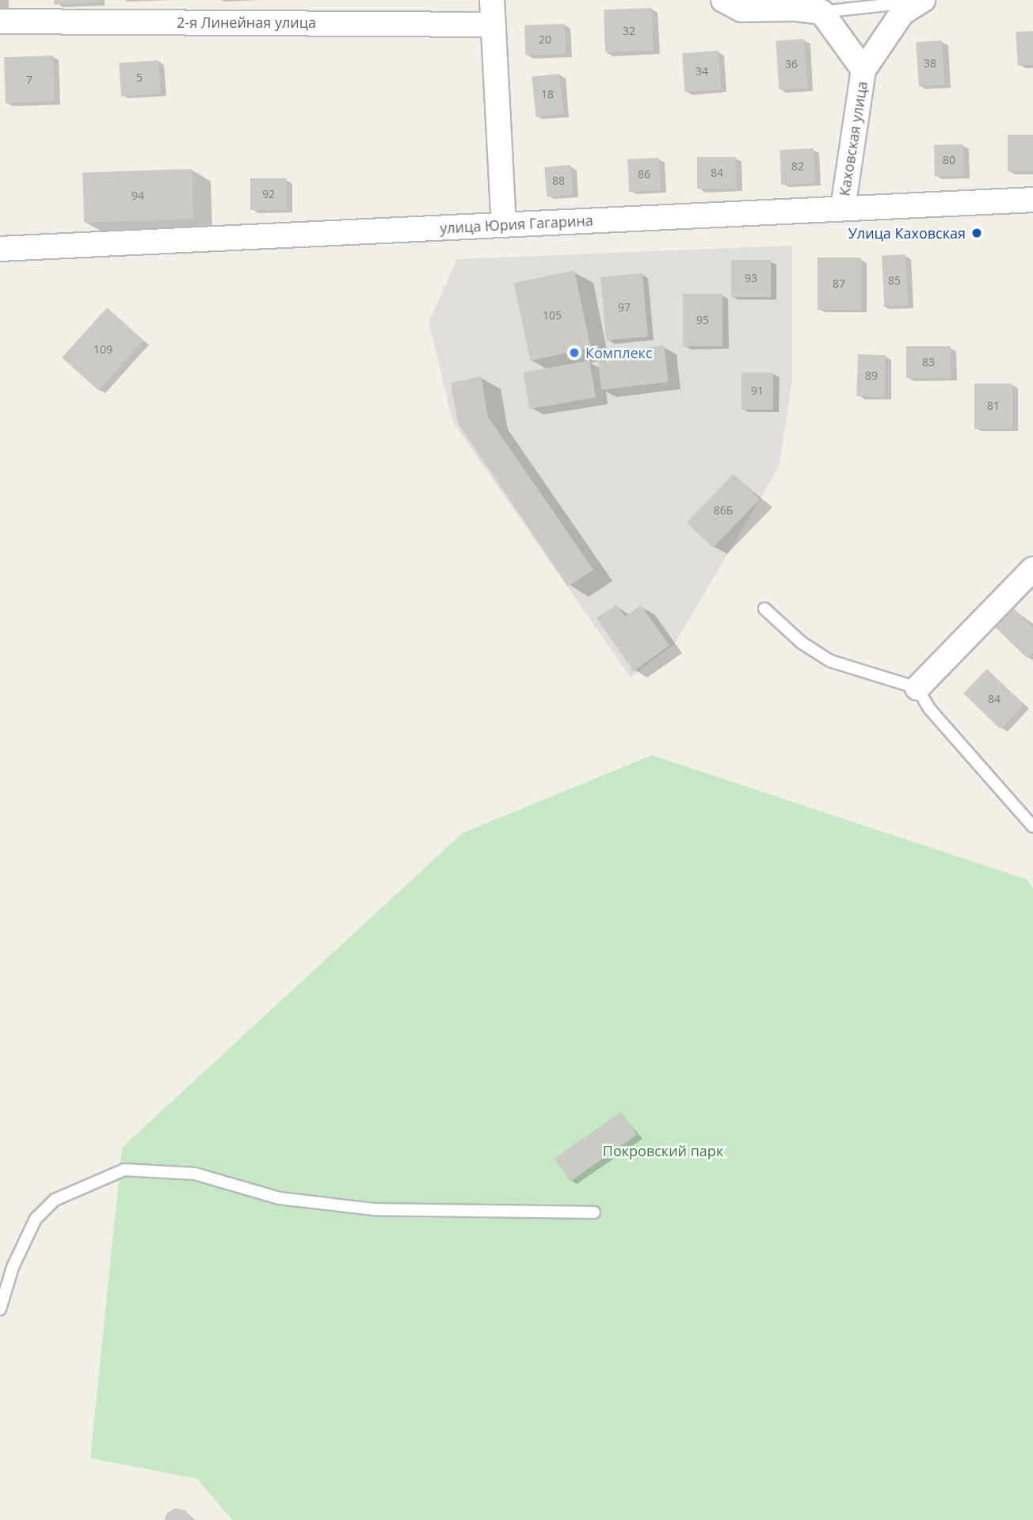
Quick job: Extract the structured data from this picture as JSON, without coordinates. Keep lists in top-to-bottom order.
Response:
{
  "streets": {
    "street": ["2-я Линейная улица", "Каховская улица", "улица Юрия Гагарина"]
  },
  "crossings": [
    ["Каховская улица", "улица Юрия Гагарина"]
  ],
  "parks": ["Покровский парк"],
  "places": ["Улица Каховская", "Комплекс"],
  "house_numbers": [
    "32",
    "20",
    "38",
    "36",
    "34",
    "5",
    "7",
    "18",
    "80",
    "82",
    "84",
    "86",
    "88",
    "92",
    "94",
    "93",
    "85",
    "87",
    "97",
    "105",
    "95",
    "109",
    "83",
    "89",
    "91",
    "81",
    "86Б",
    "84"
  ]
}
